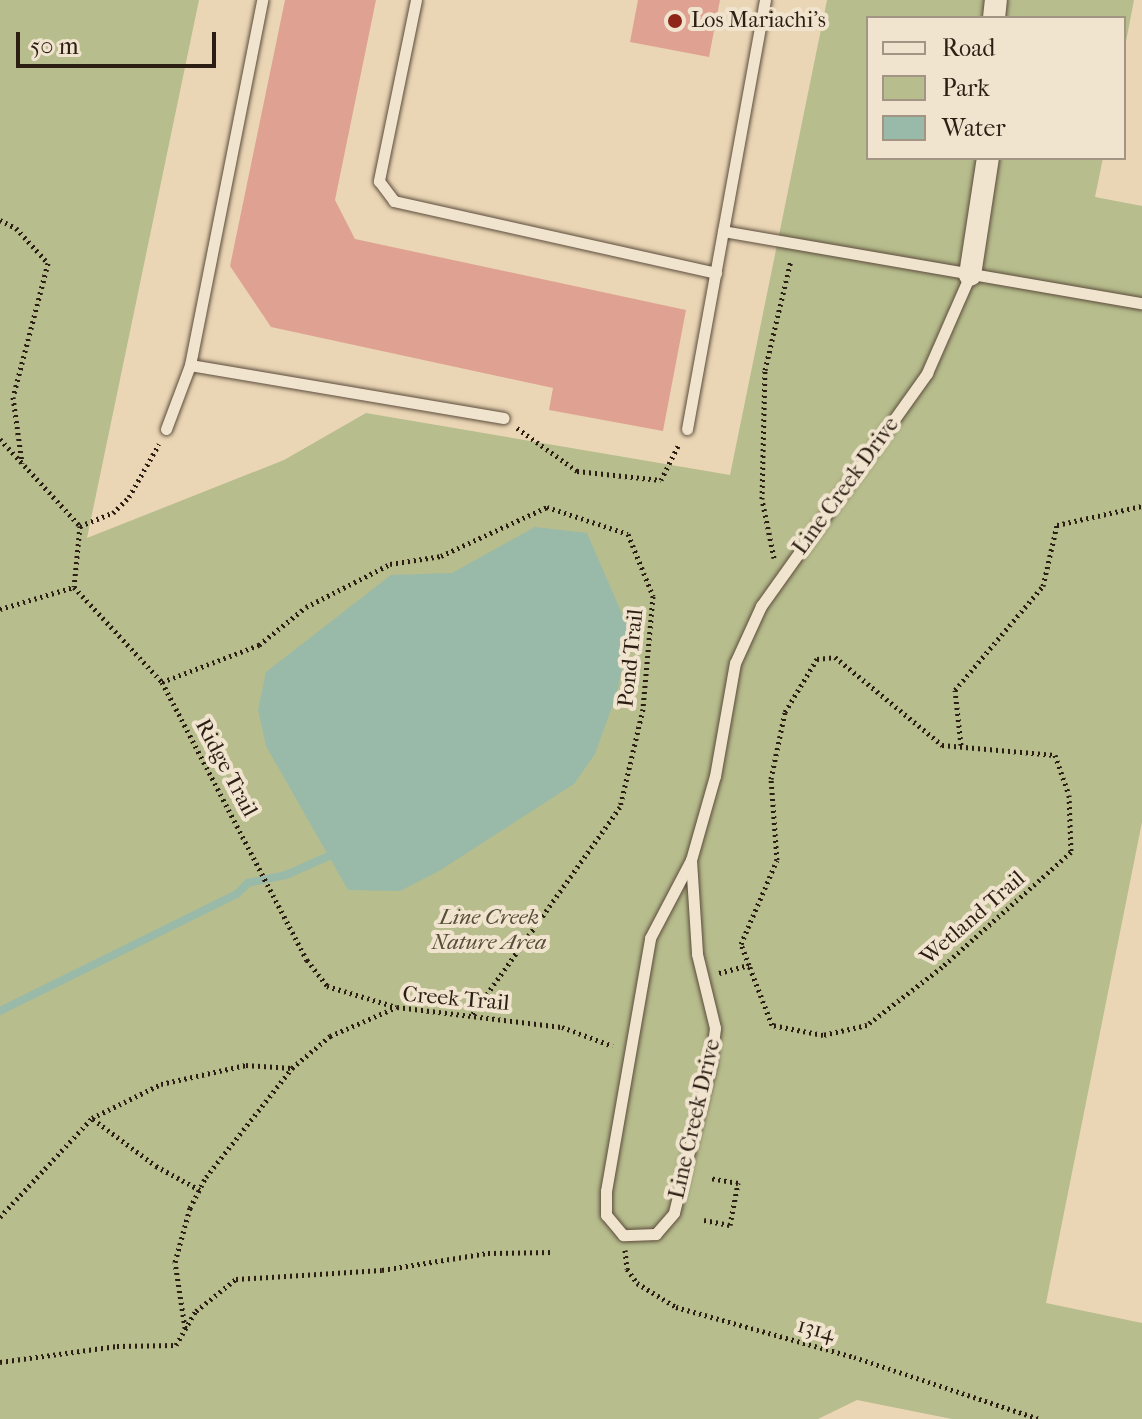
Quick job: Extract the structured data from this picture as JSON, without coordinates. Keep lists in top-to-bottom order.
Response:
{
  "streets": {
    "street": ["Line Creek Drive"],
    "path": [
      "Pond Trail",
      "Ridge Trail",
      "Wetland Trail",
      "Creek Trail",
      "1314"
    ]
  },
  "crossings": [
    ["Line Creek Drive", "Creek Trail"],
    ["Line Creek Drive", "1314"],
    ["Pond Trail", "Ridge Trail"],
    ["Pond Trail", "Creek Trail"],
    ["Ridge Trail", "Creek Trail"]
  ],
  "parks": ["Line Creek Nature Area"],
  "places": ["Los Mariachi's"],
  "legend": ["Road", "Park", "Water"],
  "scale_bar": "50 m"
}
